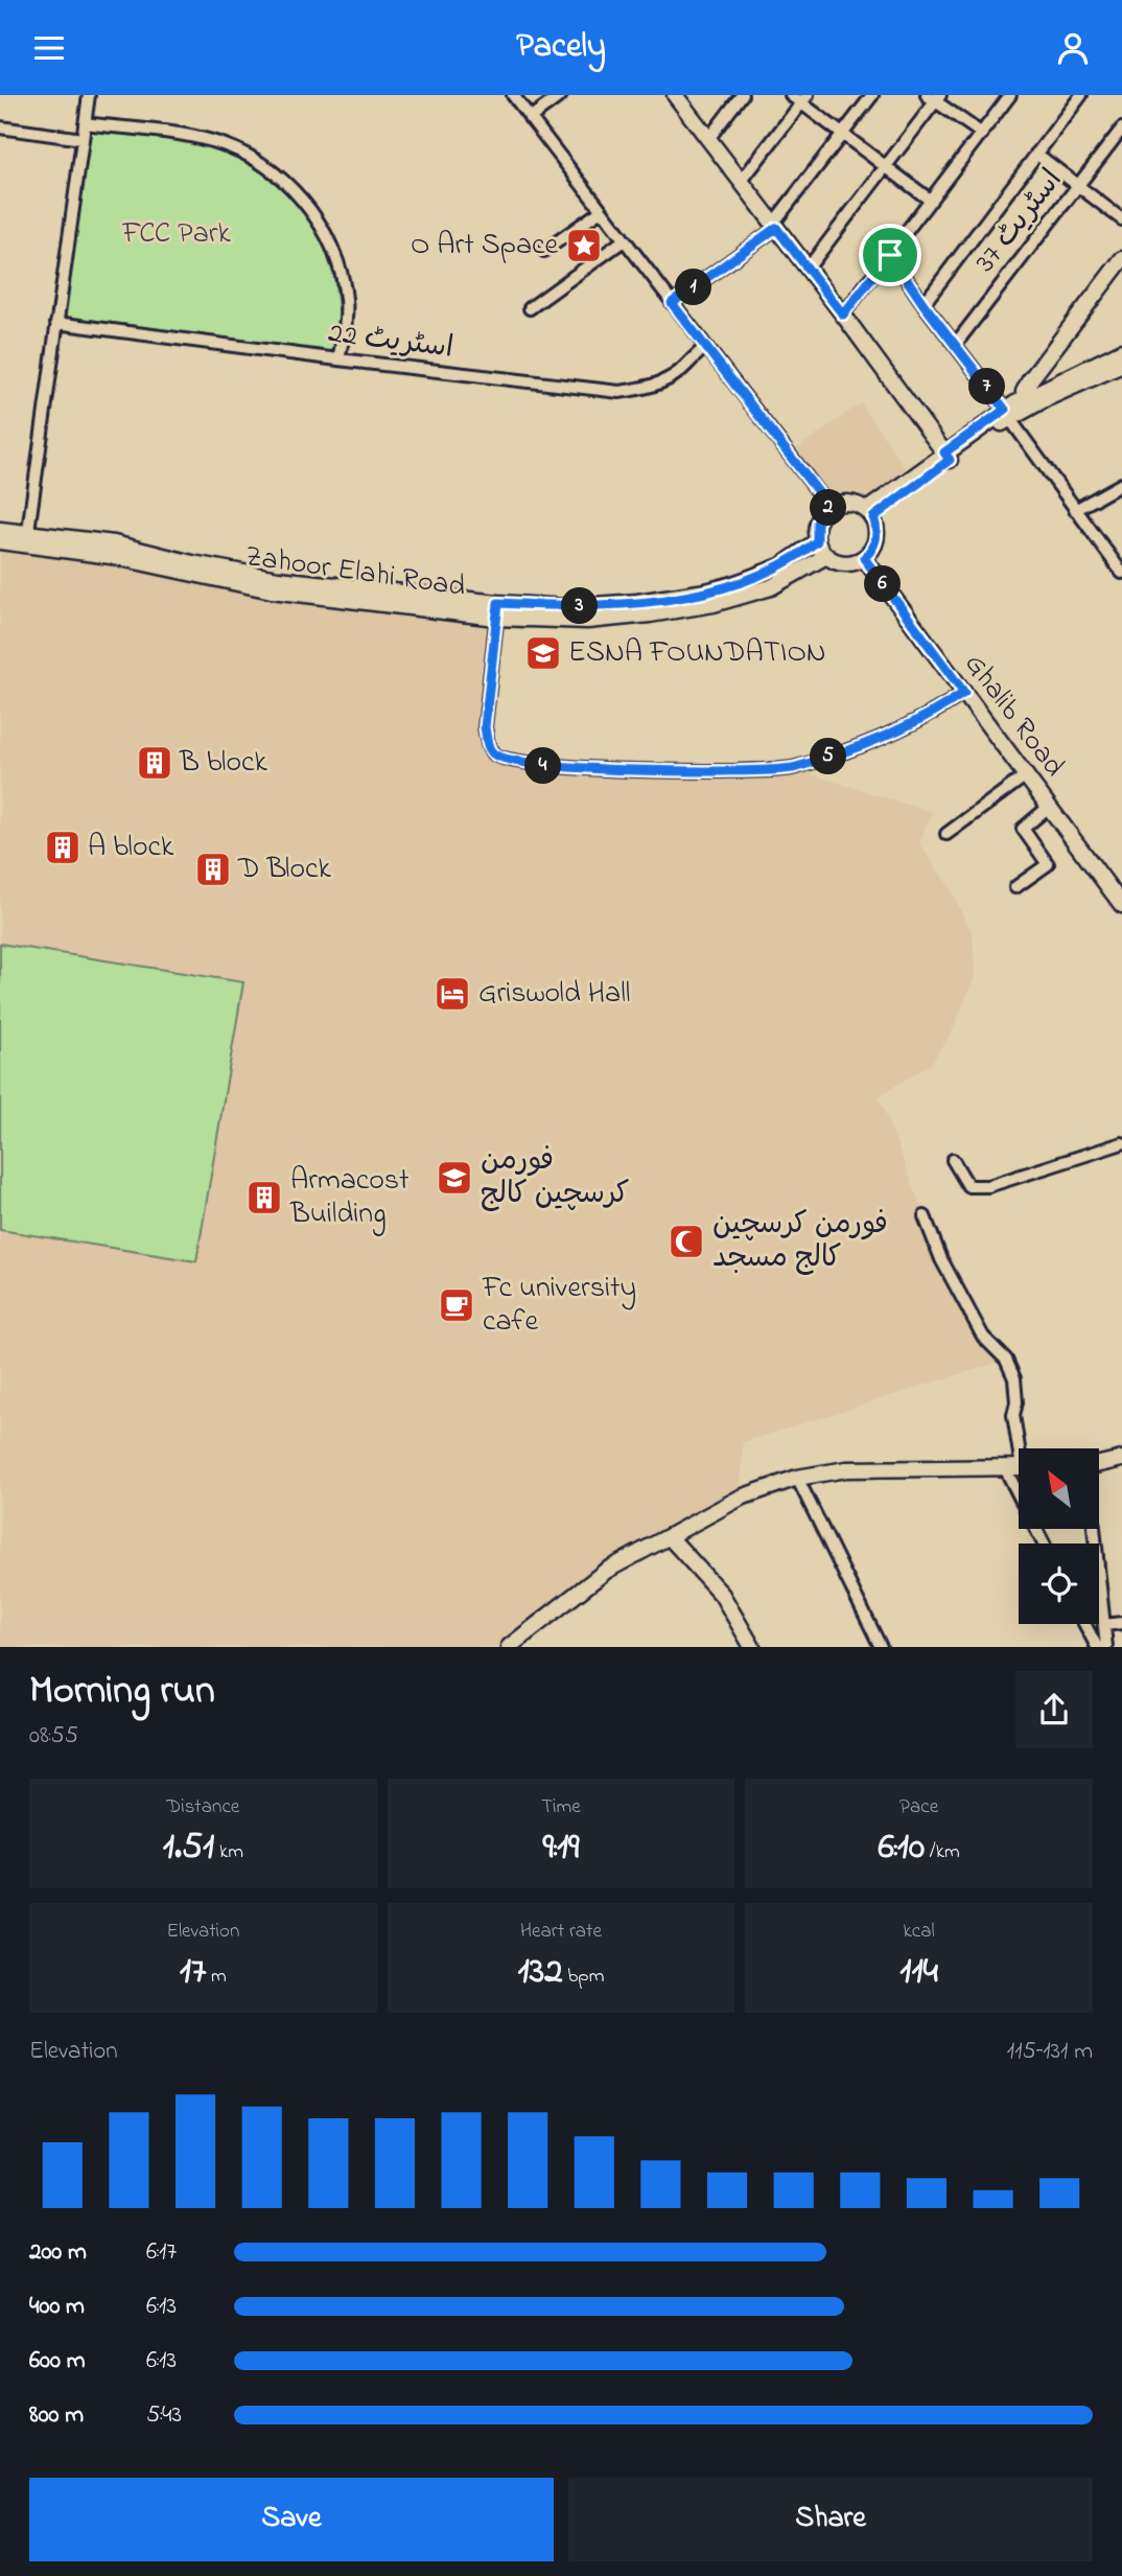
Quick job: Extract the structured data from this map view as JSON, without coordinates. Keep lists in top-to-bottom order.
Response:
{
  "streets": {
    "main road": ["Zahoor Elahi Road", "Ghalib Road"],
    "street": ["اسٹریٹ 37", "اسٹریٹ 22"]
  },
  "crossings": [
    ["Zahoor Elahi Road", "Ghalib Road"]
  ],
  "parks": ["FCC Park"],
  "places": {
    "place": ["O Art Space"],
    "school or university": ["ESNA FOUNDATION", "فورمن کرسچین کالج"],
    "building": [
      "B block",
      "A block",
      "D Block",
      "Armacost Building"
    ],
    "hotel": ["Griswold Hall"],
    "mosque": ["فورمن کرسچین کالج مسجد"],
    "cafe": ["Fc university cafe"]
  },
  "north": "top left",
  "page": {
    "header": "Pacely",
    "pins": [
      "1",
      "7",
      "2",
      "6",
      "3",
      "5",
      "4"
    ],
    "heading": ["Morning run", "08:55"],
    "stats": [
      ["Distance", "1.51 km"],
      ["Time", "9:19"],
      ["Pace", "6:10 /km"],
      ["Elevation", "17 m"],
      ["Heart rate", "132 bpm"],
      ["kcal", "114"]
    ],
    "chart": ["Elevation", "115–131 m"],
    "list": [
      {
        "name": "200 m",
        "note": "6:17"
      },
      {
        "name": "400 m",
        "note": "6:13"
      },
      {
        "name": "600 m",
        "note": "6:13"
      },
      {
        "name": "800 m",
        "note": "5:43"
      }
    ],
    "buttons": ["Save", "Share"]
  }
}
